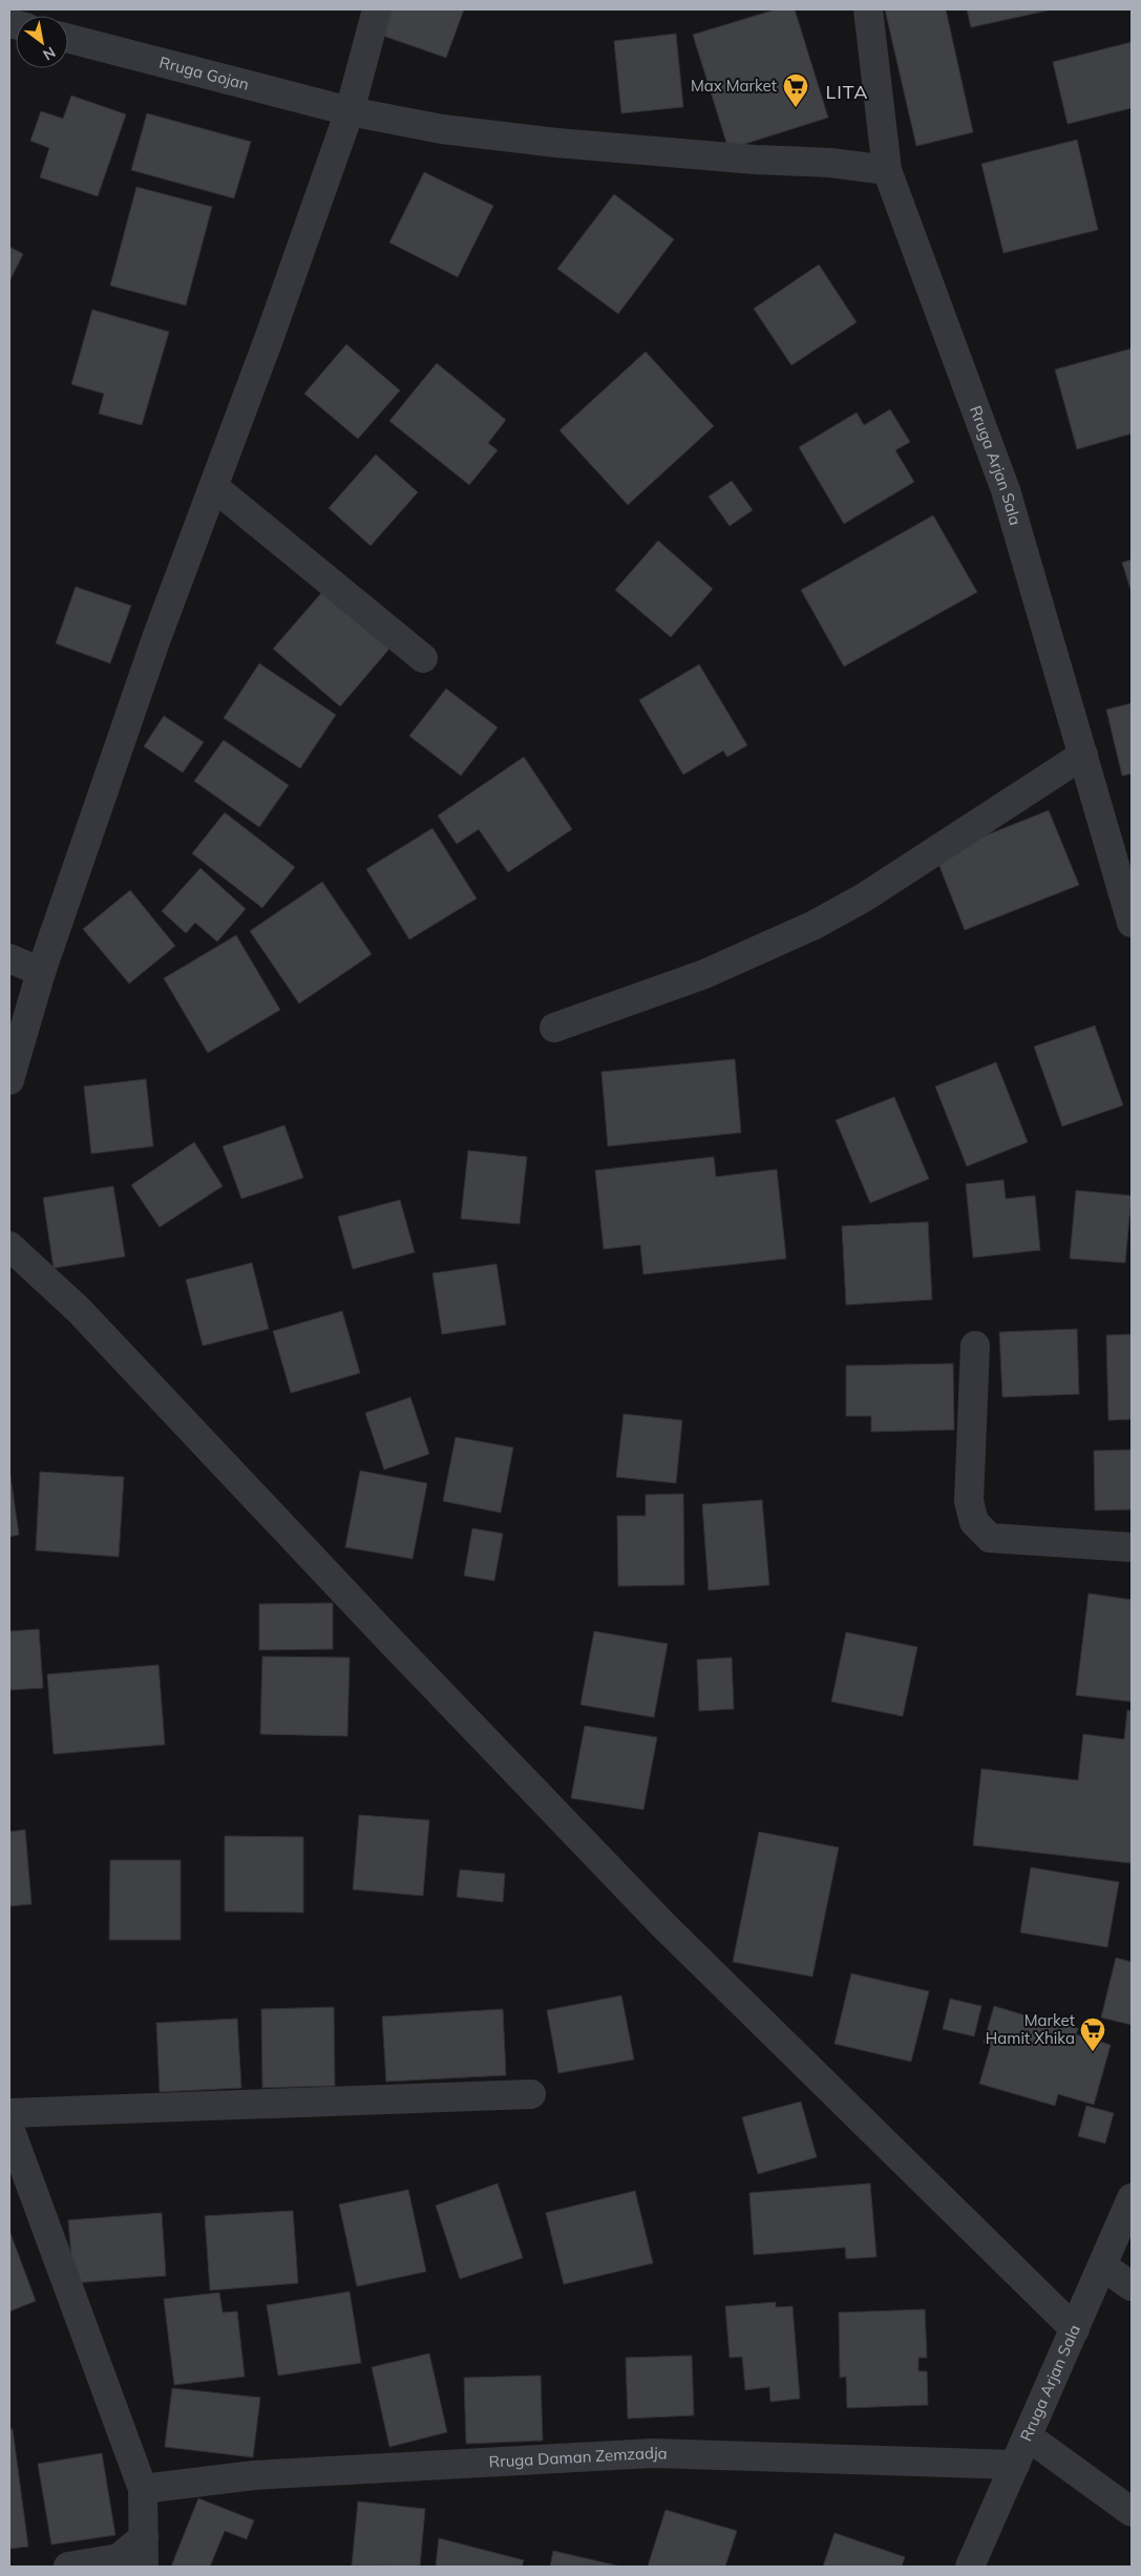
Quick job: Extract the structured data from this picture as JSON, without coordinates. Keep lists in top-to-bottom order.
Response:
{
  "streets": {
    "street": ["Rruga Gojan", "Rruga Arjan Sala", "Rruga Daman Zemzadja"]
  },
  "crossings": [
    ["Rruga Gojan", "Rruga Arjan Sala"],
    ["Rruga Arjan Sala", "Rruga Daman Zemzadja"]
  ],
  "districts": ["LITA"],
  "places": {
    "supermarket": ["Max Market", "Market Hamit Xhika"]
  },
  "north": "bottom right"
}
